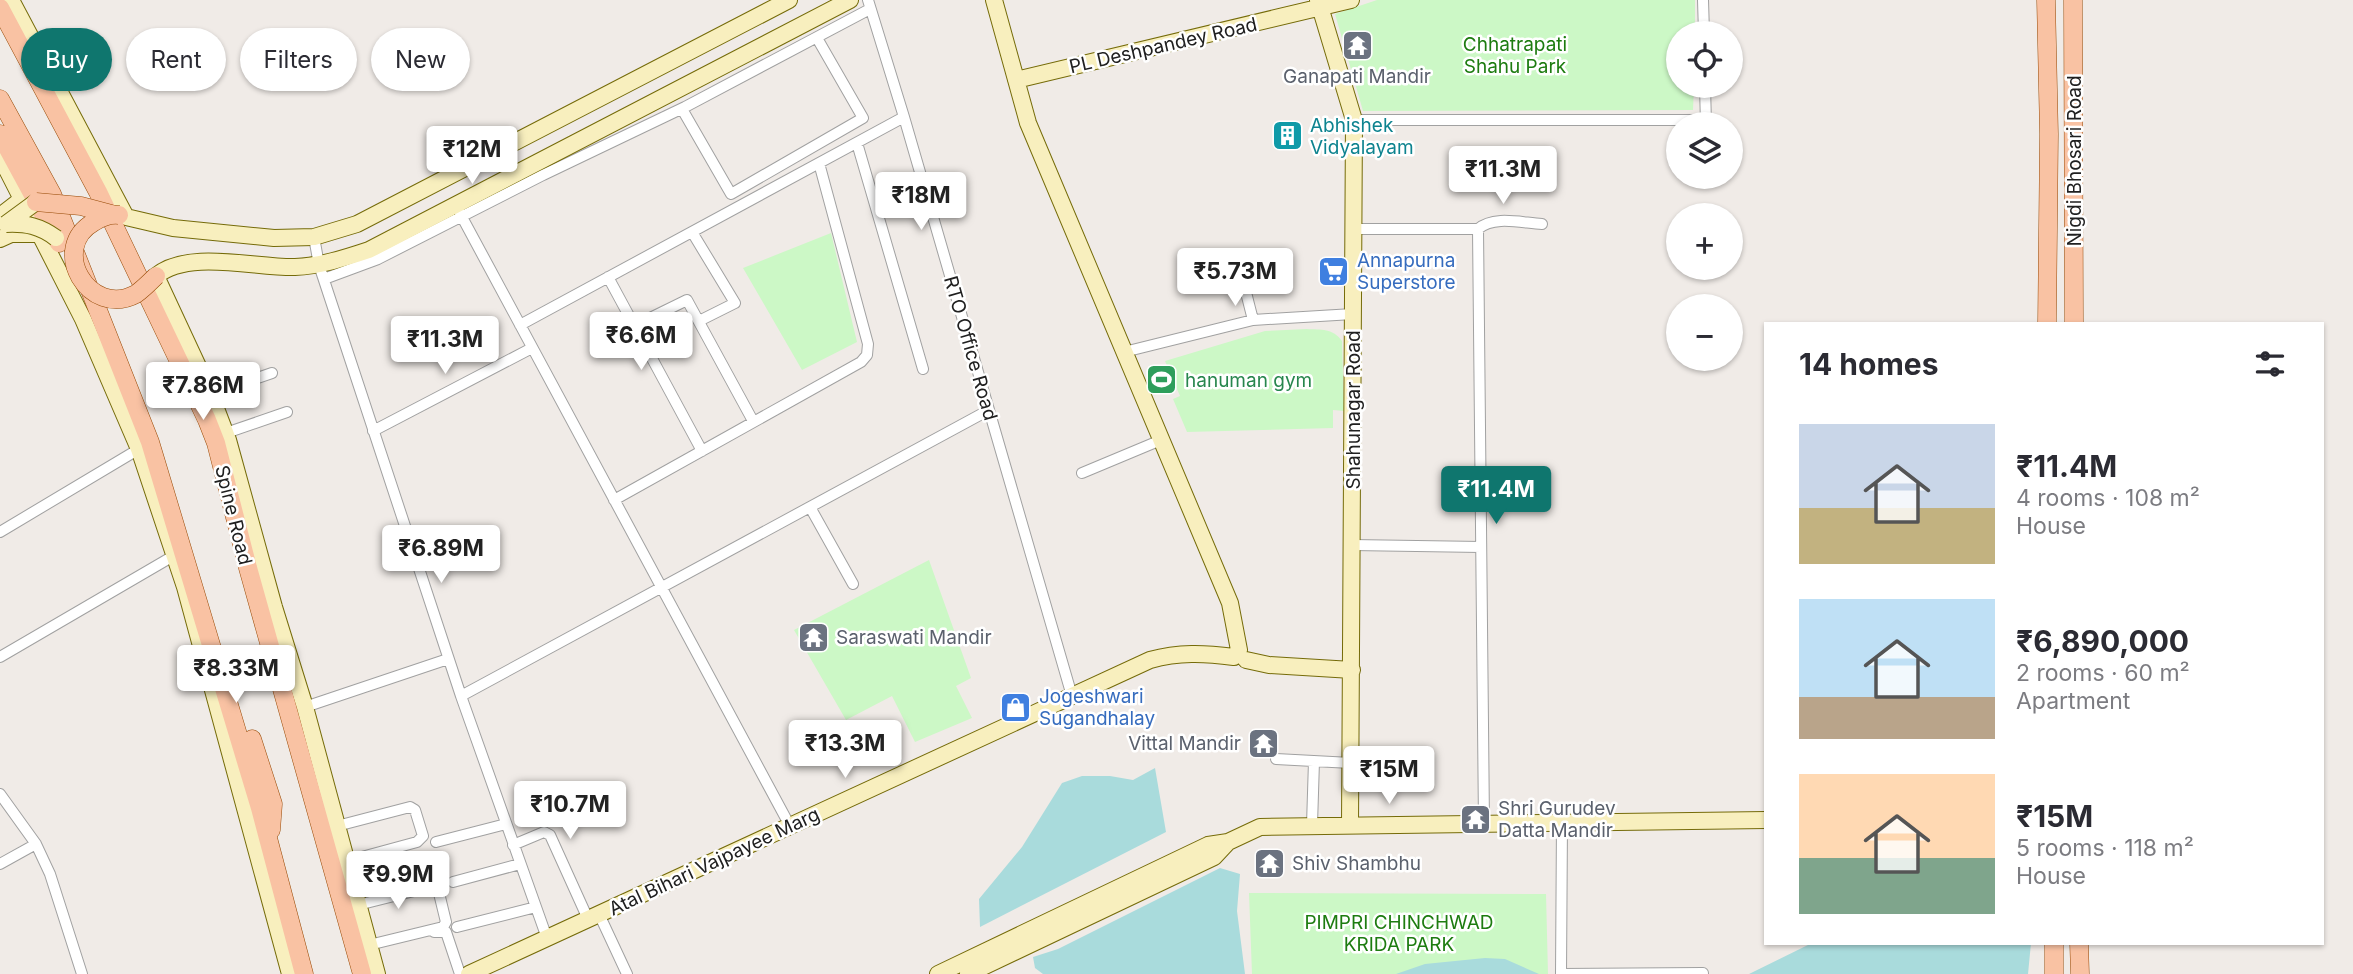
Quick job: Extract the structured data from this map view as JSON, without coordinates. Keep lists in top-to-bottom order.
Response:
{
  "streets": {
    "main road": ["Nigdi Bhosari Road", "Spine Road"],
    "street": [
      "PL Deshpandey Road",
      "RTO Office Road",
      "Shahunagar Road",
      "Atal Bihari Vajpayee Marg"
    ]
  },
  "crossings": [
    ["PL Deshpandey Road", "Shahunagar Road"],
    ["RTO Office Road", "Atal Bihari Vajpayee Marg"],
    ["Shahunagar Road", "Atal Bihari Vajpayee Marg"]
  ],
  "parks": ["Chhatrapati Shahu Park", "PIMPRI CHINCHWAD KRIDA PARK"],
  "places": {
    "temple": [
      "Ganapati Mandir",
      "Saraswati Mandir",
      "Vittal Mandir",
      "Shri Gurudev Datta Mandir",
      "Shiv Shambhu"
    ],
    "building": ["Abhishek Vidyalayam"],
    "supermarket": ["Annapurna Superstore"],
    "sports": ["hanuman gym"],
    "shop": ["Jogeshwari Sugandhalay"]
  },
  "page": {
    "map_buttons": ["+", "−"],
    "chip": [
      "Buy",
      "Rent",
      "Filters",
      "New"
    ],
    "price": [
      "₹12M",
      "₹11.3M",
      "₹18M",
      "₹5.73M",
      "₹6.6M",
      "₹11.3M",
      "₹7.86M",
      "₹11.4M",
      "₹6.89M",
      "₹8.33M",
      "₹13.3M",
      "₹15M",
      "₹10.7M",
      "₹9.9M"
    ],
    "heading": "14 homes",
    "list": [
      {
        "name": "₹11.4M",
        "note": "4 rooms · 108 m² · House"
      },
      {
        "name": "₹6,890,000",
        "note": "2 rooms · 60 m² · Apartment"
      },
      {
        "name": "₹15M",
        "note": "5 rooms · 118 m² · House"
      }
    ]
  }
}
